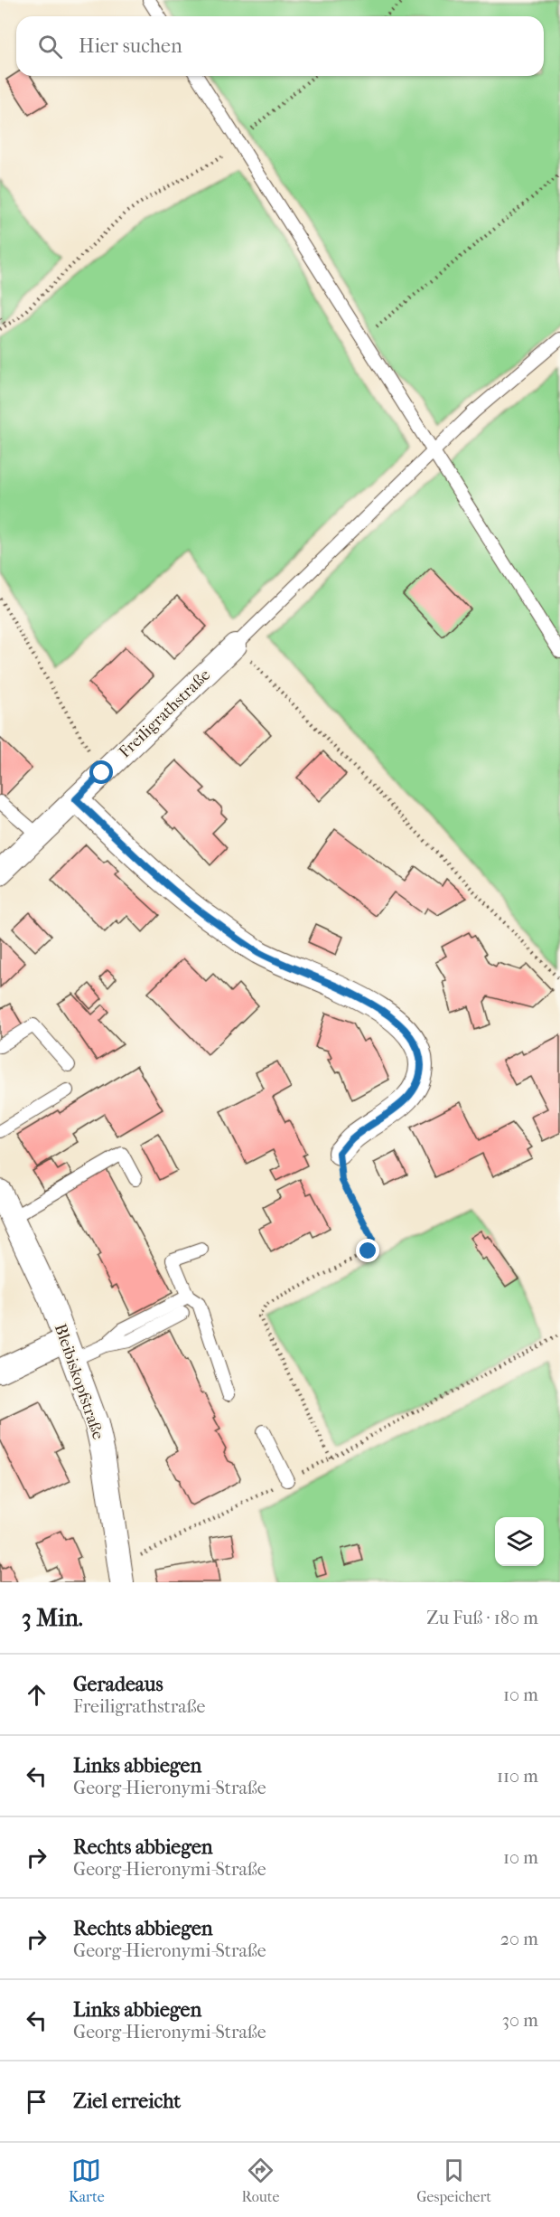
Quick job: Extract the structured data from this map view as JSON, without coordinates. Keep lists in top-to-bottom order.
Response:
{
  "streets": {
    "street": ["Freiligrathstraße", "Bleibiskopfstraße"]
  },
  "page": {
    "search": "Hier suchen",
    "heading": ["3 Min.", "Zu Fuß · 180 m"],
    "list": [
      ["Geradeaus", "Freiligrathstraße", "10 m"],
      ["Links abbiegen", "Georg-Hieronymi-Straße", "110 m"],
      ["Rechts abbiegen", "Georg-Hieronymi-Straße", "10 m"],
      ["Rechts abbiegen", "Georg-Hieronymi-Straße", "20 m"],
      ["Links abbiegen", "Georg-Hieronymi-Straße", "30 m"],
      "Ziel erreicht"
    ],
    "nav": ["Karte", "Route", "Gespeichert"]
  }
}
